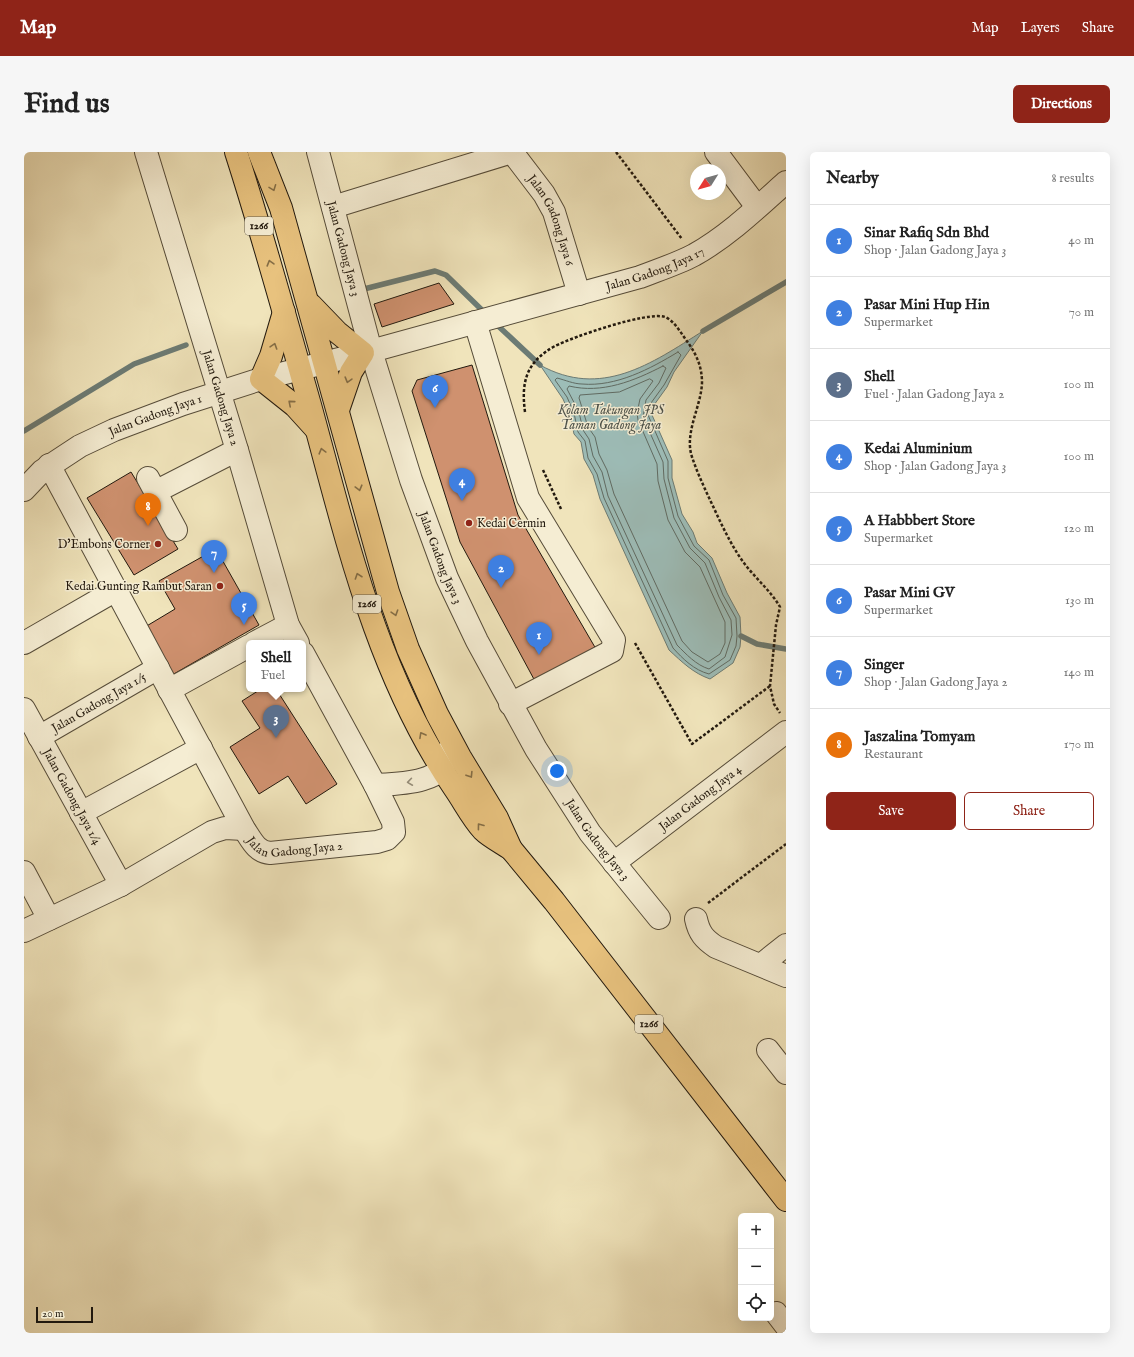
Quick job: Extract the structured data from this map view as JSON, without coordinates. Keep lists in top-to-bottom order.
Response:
{
  "streets": {
    "main road": ["1266"],
    "street": [
      "Jalan Gadong Jaya 6",
      "Jalan Gadong Jaya 3",
      "Jalan Gadong Jaya 17",
      "Jalan Gadong Jaya 2",
      "Jalan Gadong Jaya 1",
      "Jalan Gadong Jaya 1/5",
      "Jalan Gadong Jaya 1/4",
      "Jalan Gadong Jaya 4"
    ]
  },
  "crossings": [
    ["Jalan Gadong Jaya 6", "Jalan Gadong Jaya 17"],
    ["1266", "Jalan Gadong Jaya 1"],
    ["Jalan Gadong Jaya 3", "Jalan Gadong Jaya 17"],
    ["Jalan Gadong Jaya 3", "Jalan Gadong Jaya 1"],
    ["Jalan Gadong Jaya 3", "Jalan Gadong Jaya 4"],
    ["Jalan Gadong Jaya 17", "Jalan Gadong Jaya 1"],
    ["Jalan Gadong Jaya 2", "Jalan Gadong Jaya 1"],
    ["Jalan Gadong Jaya 2", "Jalan Gadong Jaya 1/4"],
    ["Jalan Gadong Jaya 1/5", "Jalan Gadong Jaya 1/4"]
  ],
  "water": ["Kolam Takungan JPS Taman Gadong Jaya"],
  "places": ["Kedai Cermin", "D'Embons Corner", "Kedai Gunting Rambut Saran"],
  "scale_bar": "20 m",
  "north": "bottom left",
  "page": {
    "header": "Map",
    "nav": ["Map", "Layers", "Share"],
    "buttons": [
      "Directions",
      ["Save", "Share"]
    ],
    "title": "Find us",
    "heading": ["Nearby", "8 results"],
    "list": [
      {
        "mark": "1",
        "name": "Sinar Rafiq Sdn Bhd",
        "note": "Shop · Jalan Gadong Jaya 3",
        "value": "40 m"
      },
      {
        "mark": "2",
        "name": "Pasar Mini Hup Hin",
        "note": "Supermarket",
        "value": "70 m"
      },
      {
        "mark": "3",
        "name": "Shell",
        "note": "Fuel · Jalan Gadong Jaya 2",
        "value": "100 m"
      },
      {
        "mark": "4",
        "name": "Kedai Aluminium",
        "note": "Shop · Jalan Gadong Jaya 3",
        "value": "100 m"
      },
      {
        "mark": "5",
        "name": "A Habbbert Store",
        "note": "Supermarket",
        "value": "120 m"
      },
      {
        "mark": "6",
        "name": "Pasar Mini GV",
        "note": "Supermarket",
        "value": "130 m"
      },
      {
        "mark": "7",
        "name": "Singer",
        "note": "Shop · Jalan Gadong Jaya 2",
        "value": "140 m"
      },
      {
        "mark": "8",
        "name": "Jaszalina Tomyam",
        "note": "Restaurant",
        "value": "170 m"
      }
    ],
    "pins": [
      "6",
      "4",
      "8",
      "7",
      "2",
      "5",
      "1",
      "3"
    ],
    "popup": ["Shell", "Fuel"],
    "map_buttons": ["+", "−"],
    "scale": "20 m"
  }
}
